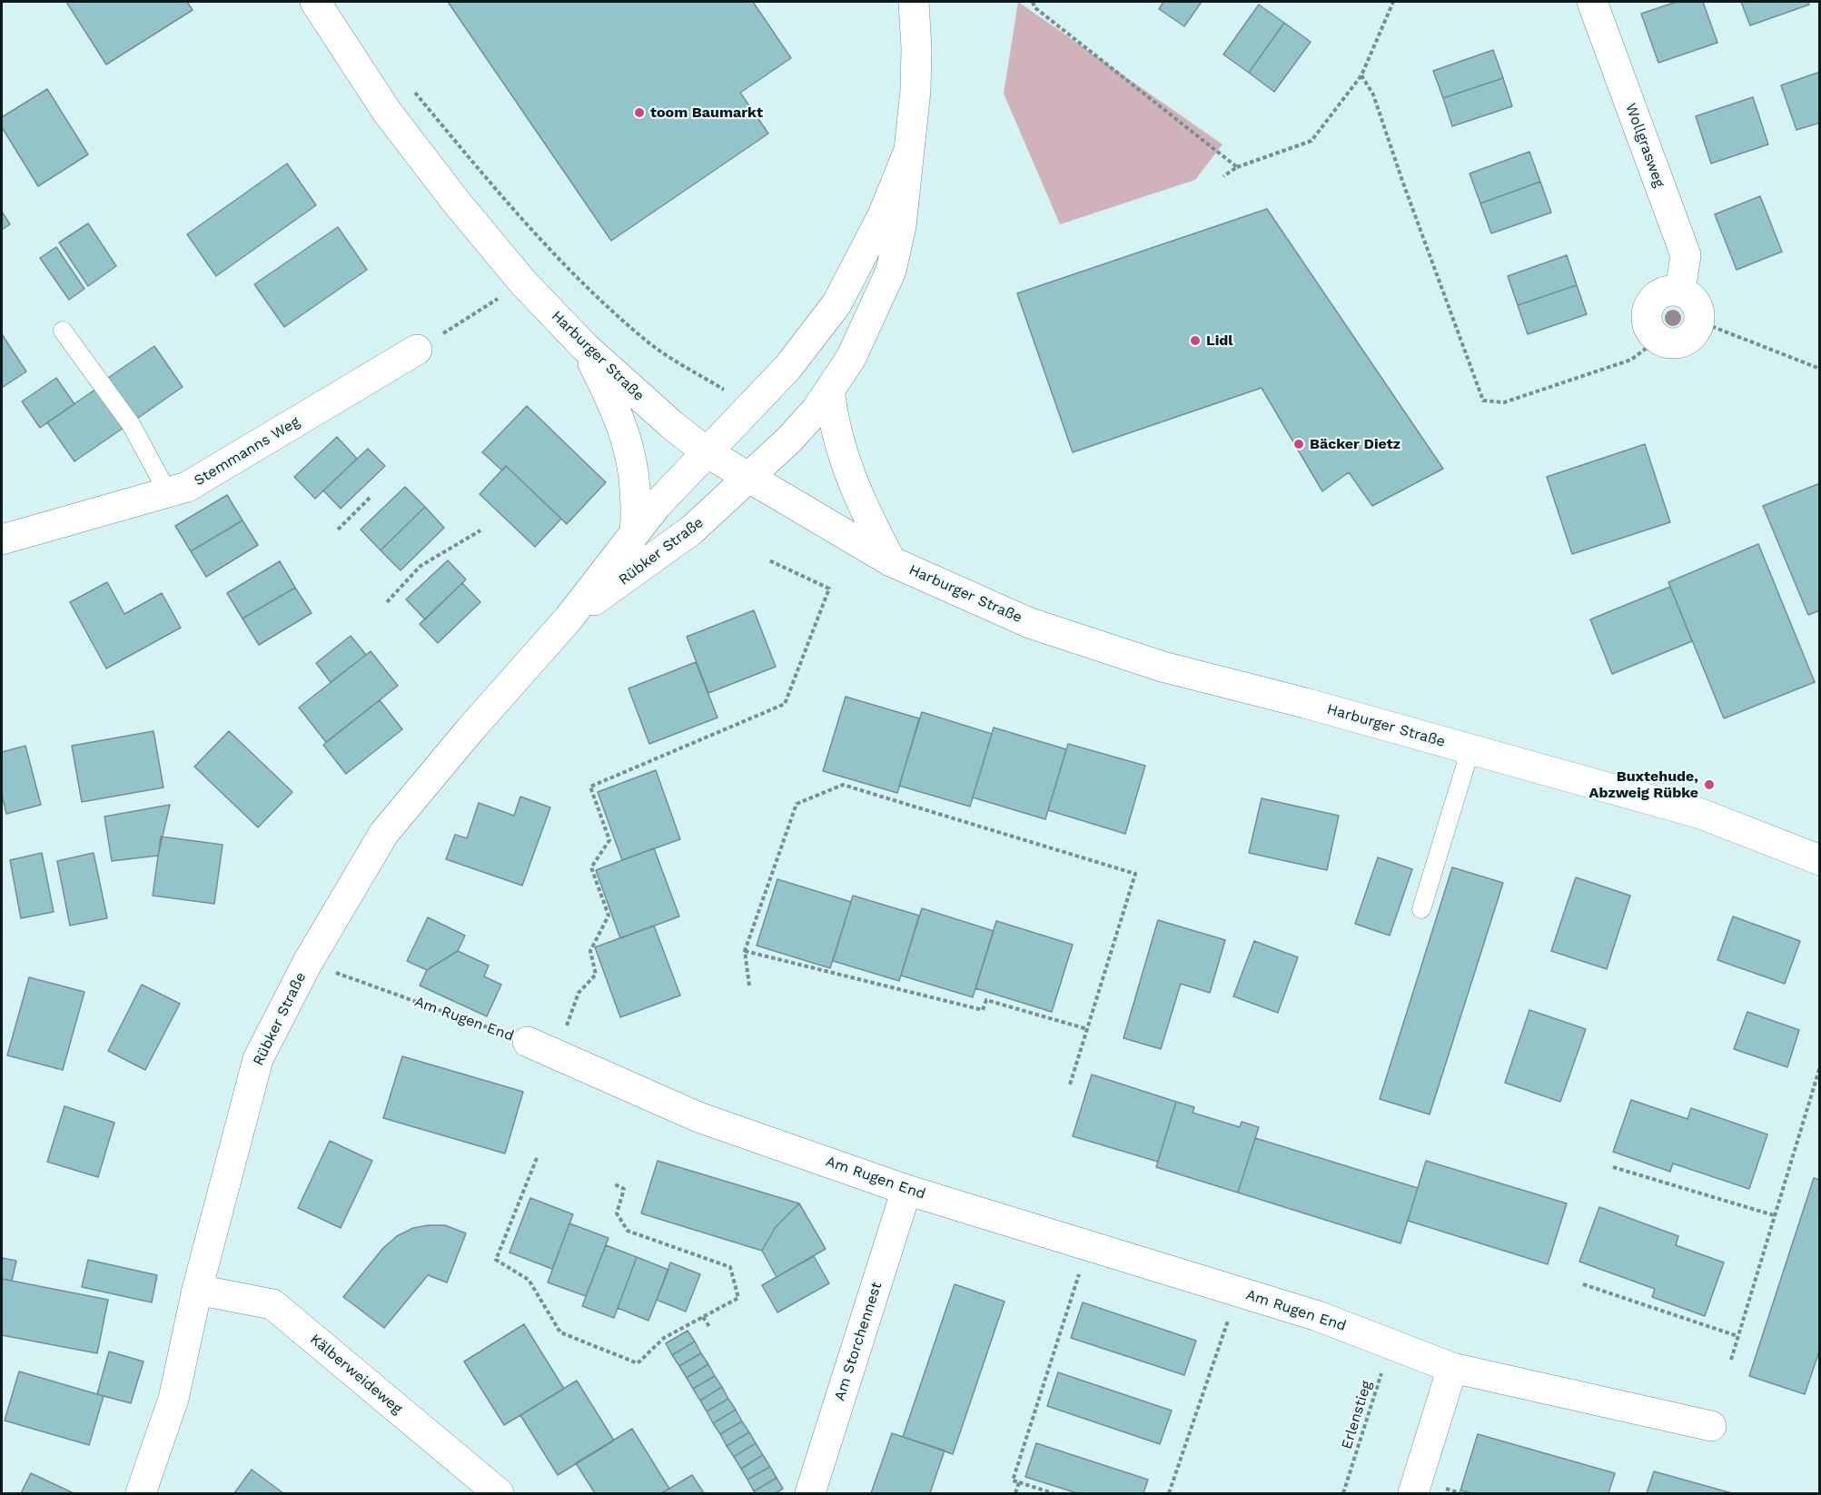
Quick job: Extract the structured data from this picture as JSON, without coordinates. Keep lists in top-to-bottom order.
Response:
{
  "streets": {
    "street": [
      "Wollgrasweg",
      "Harburger Straße",
      "Stemmanns Weg",
      "Rübker Straße",
      "Am Rugen End",
      "Am Storchennest",
      "Kälberweideweg"
    ],
    "path": ["Erlenstieg"]
  },
  "crossings": [
    ["Harburger Straße", "Rübker Straße"],
    ["Rübker Straße", "Am Rugen End"],
    ["Rübker Straße", "Kälberweideweg"],
    ["Am Rugen End", "Am Storchennest"],
    ["Am Rugen End", "Erlenstieg"]
  ],
  "places": [
    "toom Baumarkt",
    "Lidl",
    "Bäcker Dietz",
    "Buxtehude, Abzweig Rübke"
  ]
}
